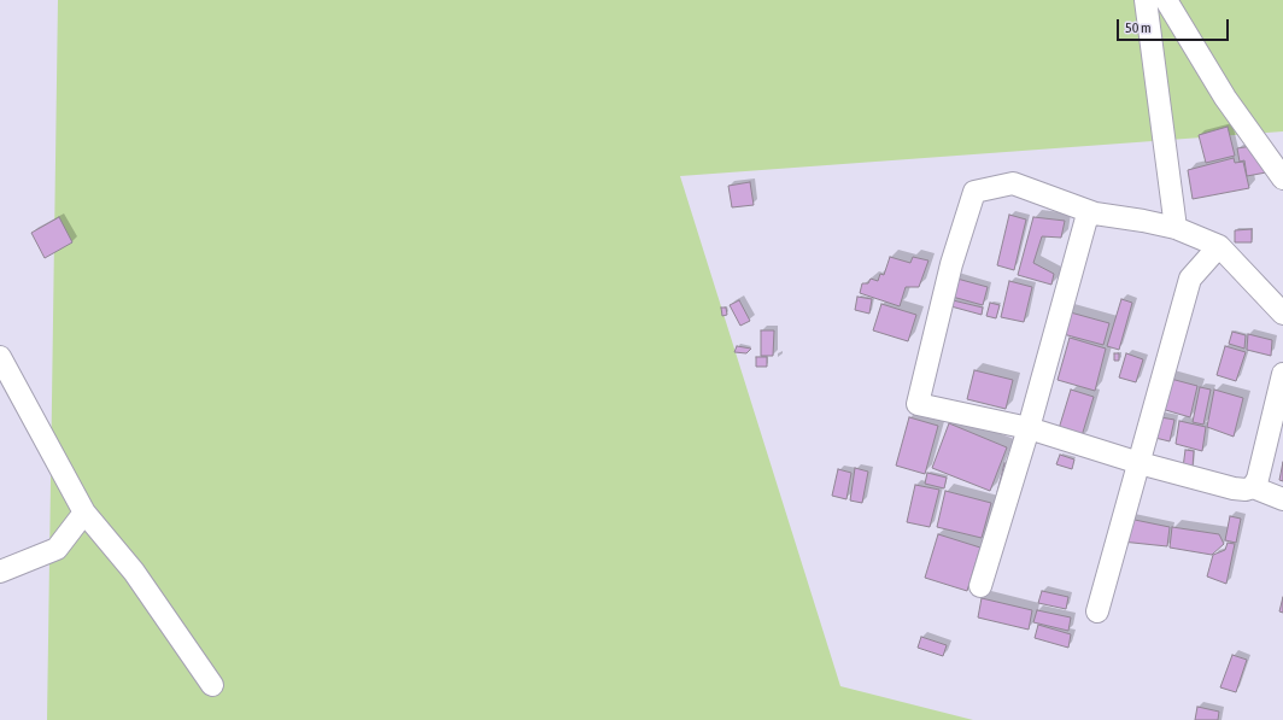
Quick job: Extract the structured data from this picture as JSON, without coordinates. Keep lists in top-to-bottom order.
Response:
{
  "scale_bar": "50 m"
}
